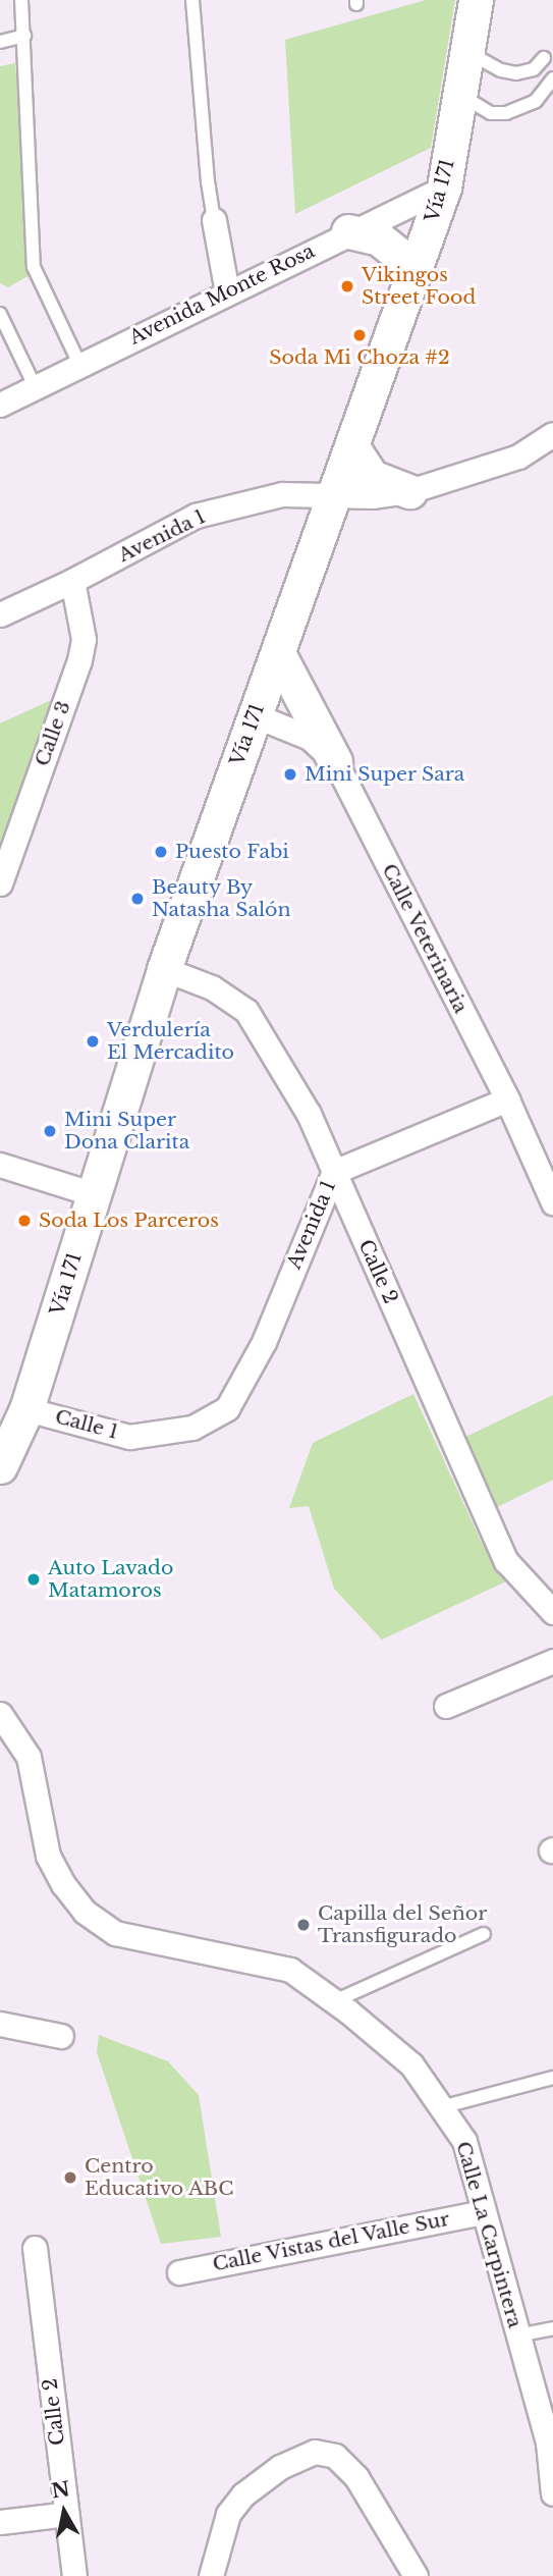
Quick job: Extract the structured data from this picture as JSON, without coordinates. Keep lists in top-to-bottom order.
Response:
{
  "streets": {
    "main road": ["Vía 171"],
    "street": [
      "Avenida Monte Rosa",
      "Avenida 1",
      "Calle 3",
      "Calle Veterinaria",
      "Calle 2",
      "Calle 1",
      "Calle La Carpintera",
      "Calle Vistas del Valle Sur"
    ]
  },
  "crossings": [
    ["Vía 171", "Avenida Monte Rosa"],
    ["Vía 171", "Avenida 1"],
    ["Vía 171", "Calle Veterinaria"],
    ["Vía 171", "Calle 2"],
    ["Vía 171", "Calle 1"],
    ["Avenida 1", "Calle 3"],
    ["Avenida 1", "Calle Veterinaria"],
    ["Avenida 1", "Calle 2"],
    ["Avenida 1", "Calle 1"],
    ["Calle La Carpintera", "Calle Vistas del Valle Sur"]
  ],
  "places": [
    "Vikingos Street Food",
    "Soda Mi Choza #2",
    "Mini Super Sara",
    "Puesto Fabi",
    "Beauty By Natasha Salón",
    "Verdulería El Mercadito",
    "Mini Super Dona Clarita",
    "Soda Los Parceros",
    "Auto Lavado Matamoros",
    "Capilla del Señor Transfigurado",
    "Centro Educativo ABC"
  ],
  "north": "top"
}
